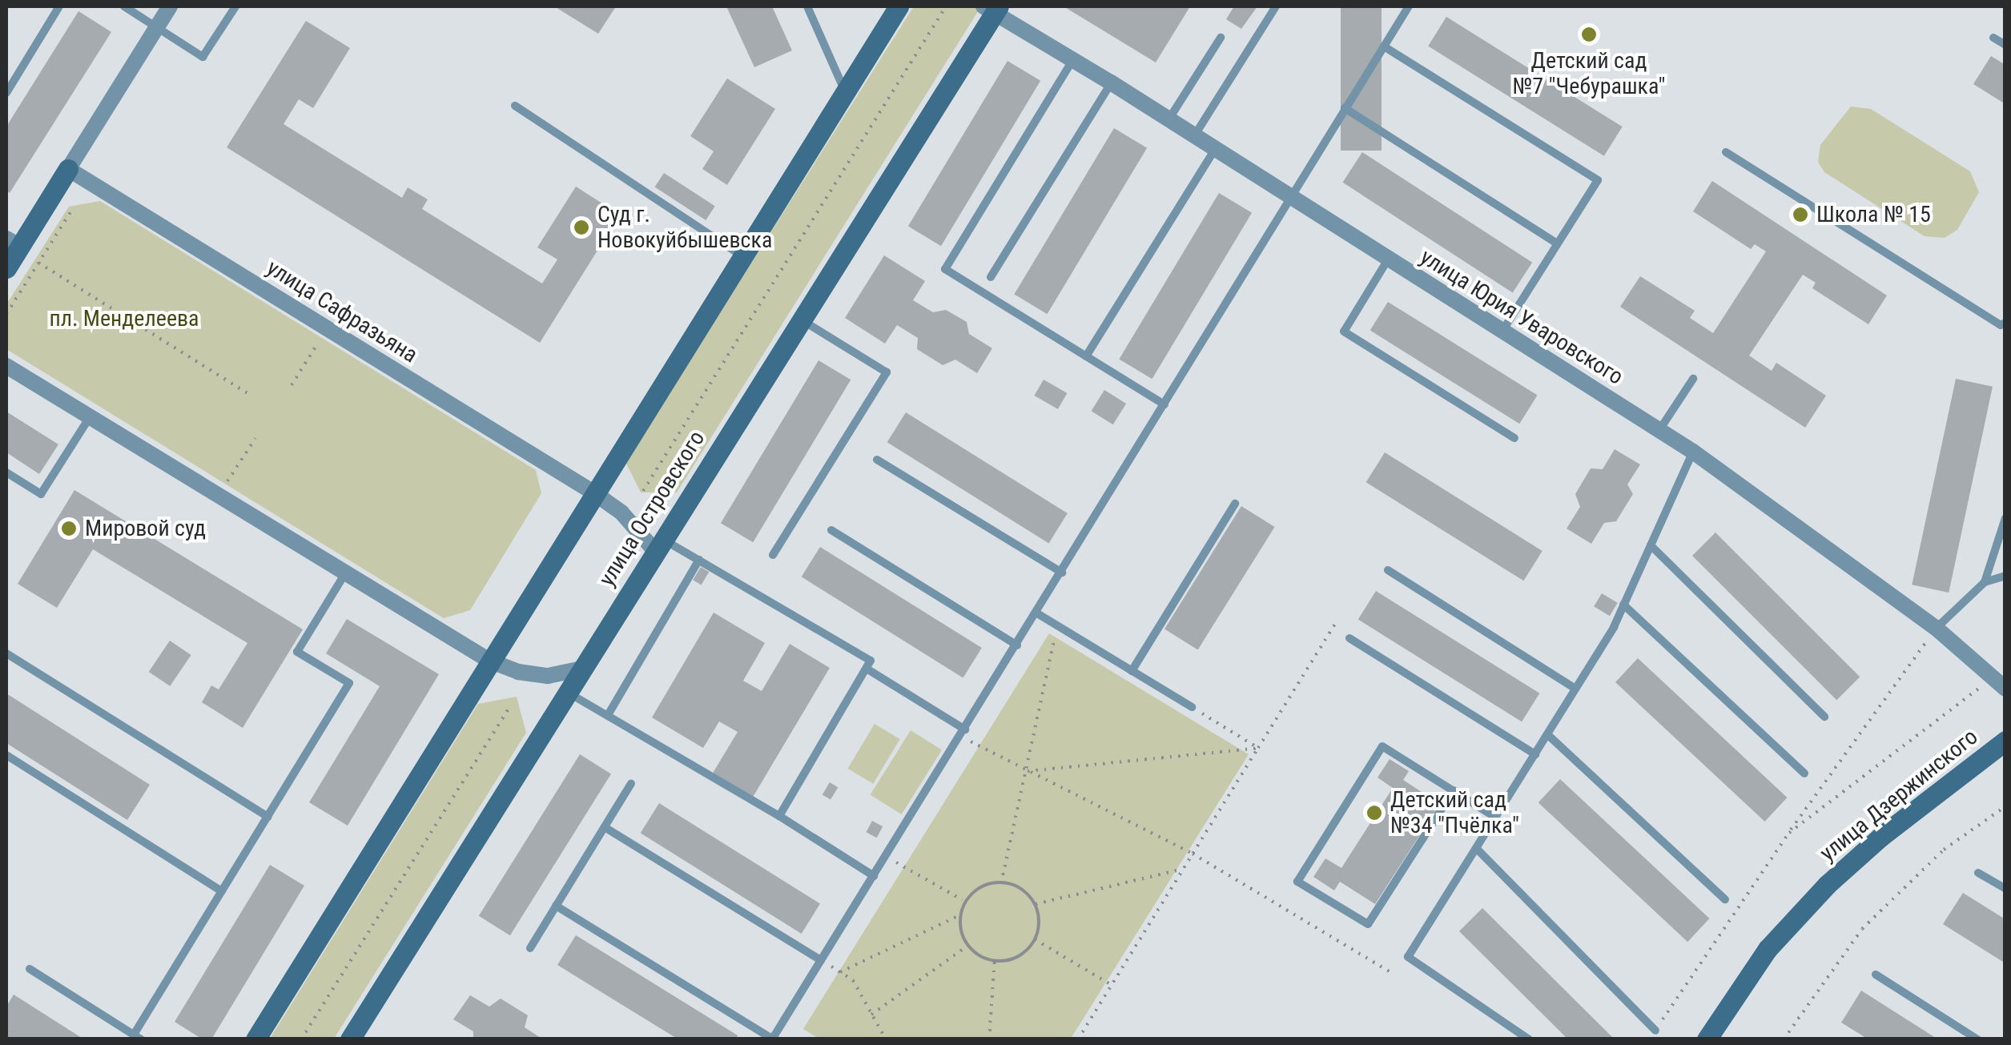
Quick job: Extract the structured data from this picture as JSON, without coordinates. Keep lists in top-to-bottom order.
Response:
{
  "streets": {
    "main road": ["улица Островского", "улица Дзержинского"],
    "street": ["улица Сафразьяна", "улица Юрия Уваровского"]
  },
  "crossings": [
    ["улица Сафразьяна", "улица Островского"],
    ["улица Юрия Уваровского", "улица Островского"]
  ],
  "parks": ["пл. Менделеева"],
  "places": [
    "Детский сад №7 \"Чебурашка\"",
    "Школа № 15",
    "Суд г. Новокуйбышевска",
    "Мировой суд",
    "Детский сад №34 \"Пчёлка\""
  ]
}
